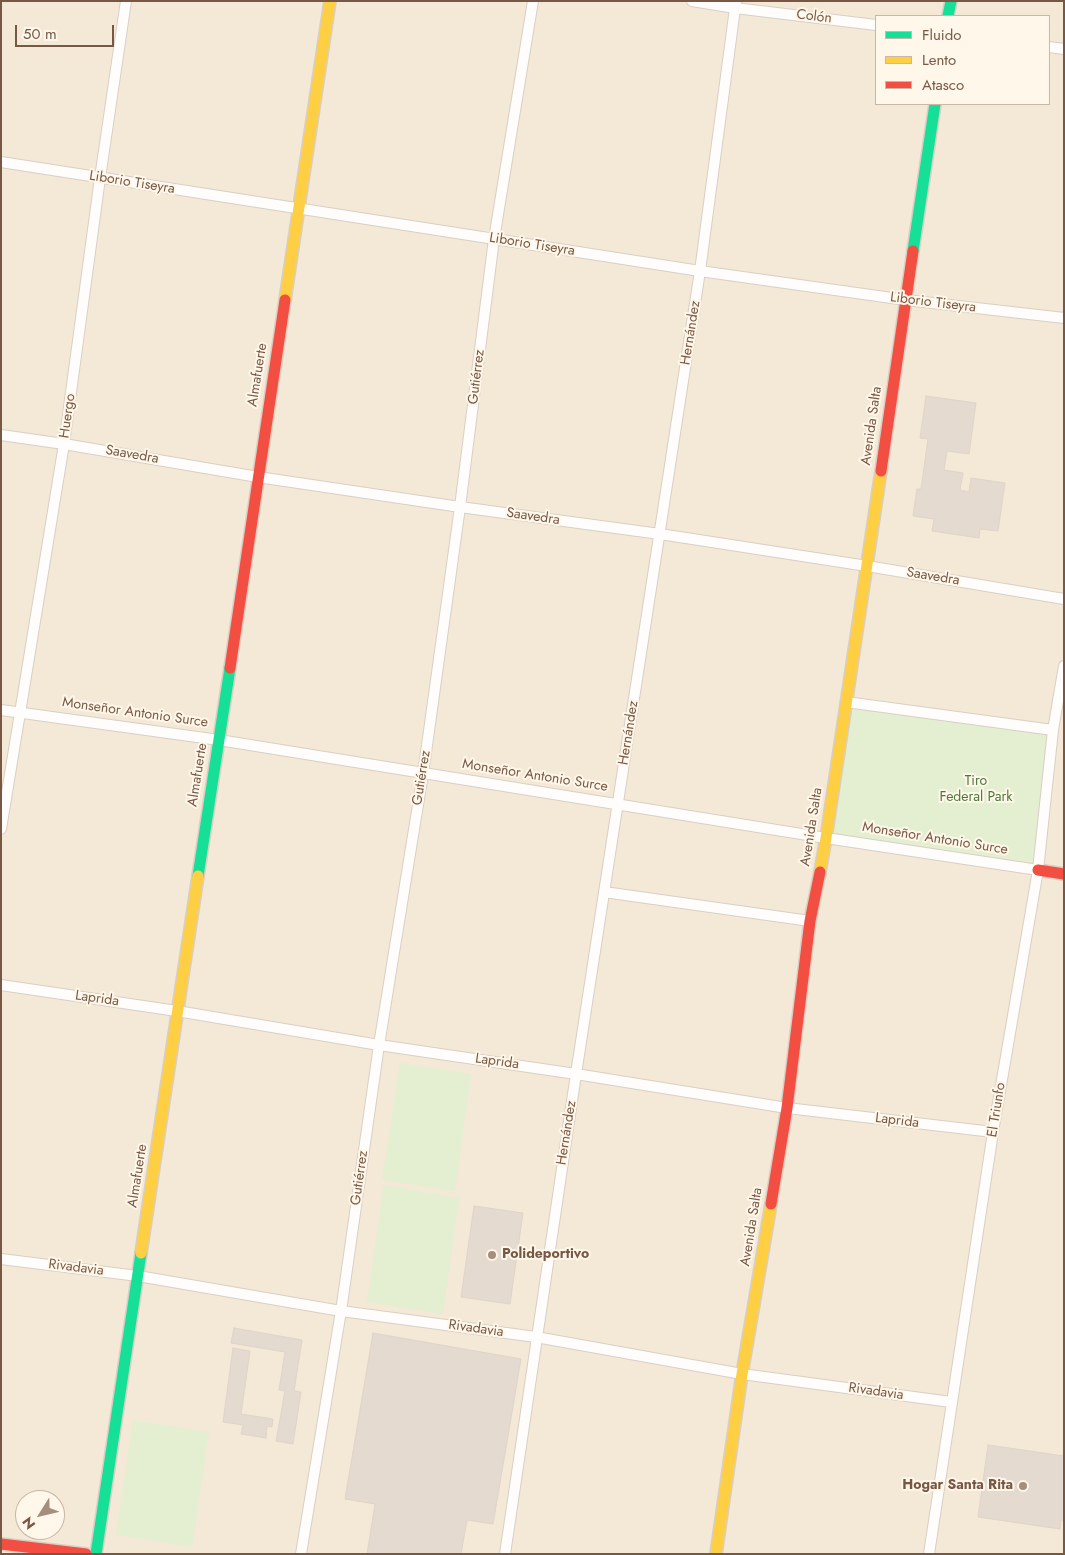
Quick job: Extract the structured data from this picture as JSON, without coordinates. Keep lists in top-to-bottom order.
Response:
{
  "streets": {
    "street": [
      "Colón",
      "Liborio Tiseyra",
      "Hernández",
      "Almafuerte",
      "Gutiérrez",
      "Huergo",
      "Avenida Salta",
      "Saavedra",
      "Monseñor Antonio Surce",
      "Laprida",
      "El Triunfo",
      "Rivadavia"
    ]
  },
  "crossings": [
    ["Colón", "Hernández"],
    ["Liborio Tiseyra", "Hernández"],
    ["Liborio Tiseyra", "Almafuerte"],
    ["Liborio Tiseyra", "Gutiérrez"],
    ["Liborio Tiseyra", "Huergo"],
    ["Liborio Tiseyra", "Avenida Salta"],
    ["Hernández", "Saavedra"],
    ["Hernández", "Monseñor Antonio Surce"],
    ["Hernández", "Laprida"],
    ["Hernández", "Rivadavia"],
    ["Almafuerte", "Saavedra"],
    ["Almafuerte", "Monseñor Antonio Surce"],
    ["Almafuerte", "Laprida"],
    ["Almafuerte", "Rivadavia"],
    ["Gutiérrez", "Saavedra"],
    ["Gutiérrez", "Monseñor Antonio Surce"],
    ["Gutiérrez", "Laprida"],
    ["Gutiérrez", "Rivadavia"],
    ["Huergo", "Saavedra"],
    ["Huergo", "Monseñor Antonio Surce"],
    ["Avenida Salta", "Saavedra"],
    ["Avenida Salta", "Monseñor Antonio Surce"],
    ["Avenida Salta", "Laprida"],
    ["Avenida Salta", "Rivadavia"],
    ["Monseñor Antonio Surce", "El Triunfo"],
    ["Laprida", "El Triunfo"],
    ["El Triunfo", "Rivadavia"]
  ],
  "parks": ["Tiro Federal Park"],
  "places": ["Polideportivo", "Hogar Santa Rita"],
  "legend": ["Fluido", "Lento", "Atasco"],
  "scale_bar": "50 m",
  "north": "bottom left"
}
